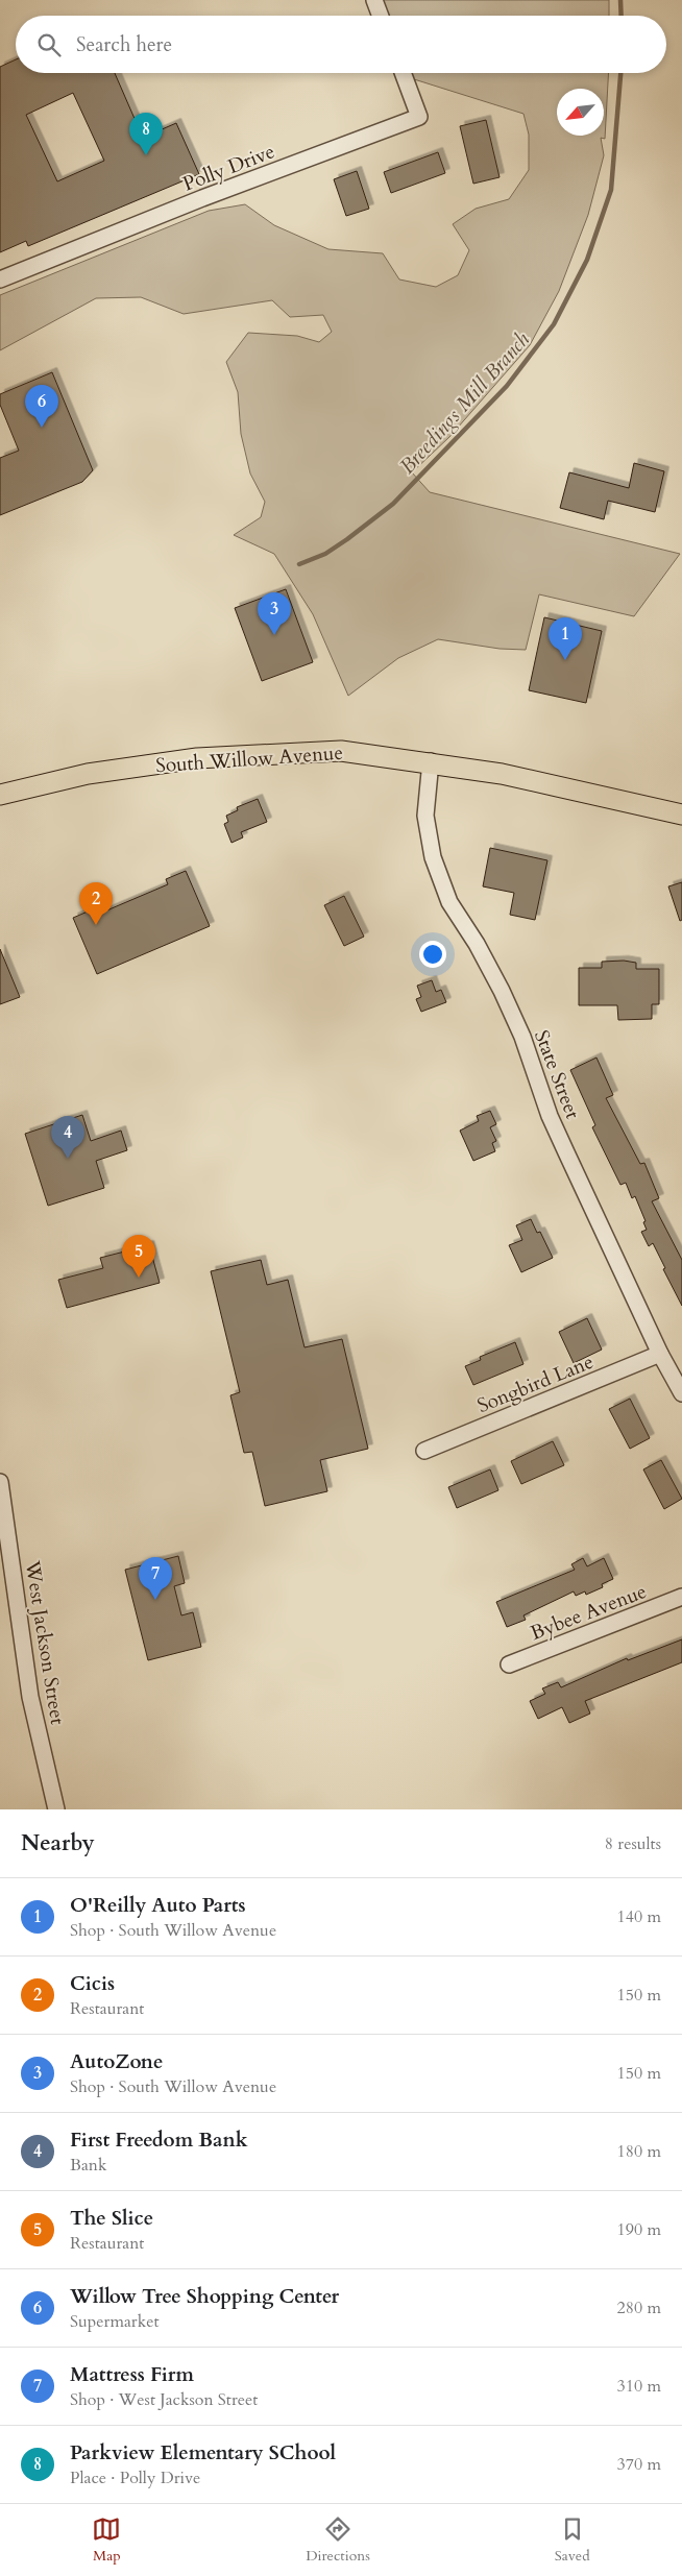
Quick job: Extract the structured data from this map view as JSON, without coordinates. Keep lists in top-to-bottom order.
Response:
{
  "streets": {
    "main road": ["South Willow Avenue"],
    "street": [
      "Polly Drive",
      "State Street",
      "Songbird Lane",
      "Bybee Avenue",
      "West Jackson Street"
    ]
  },
  "crossings": [
    ["South Willow Avenue", "State Street"],
    ["State Street", "Songbird Lane"]
  ],
  "water": ["Breedings Mill Branch"],
  "north": "bottom left",
  "page": {
    "search": "Search here",
    "pins": [
      "8",
      "6",
      "3",
      "1",
      "2",
      "4",
      "5",
      "7"
    ],
    "heading": ["Nearby", "8 results"],
    "list": [
      {
        "mark": "1",
        "name": "O'Reilly Auto Parts",
        "note": "Shop · South Willow Avenue",
        "value": "140 m"
      },
      {
        "mark": "2",
        "name": "Cicis",
        "note": "Restaurant",
        "value": "150 m"
      },
      {
        "mark": "3",
        "name": "AutoZone",
        "note": "Shop · South Willow Avenue",
        "value": "150 m"
      },
      {
        "mark": "4",
        "name": "First Freedom Bank",
        "note": "Bank",
        "value": "180 m"
      },
      {
        "mark": "5",
        "name": "The Slice",
        "note": "Restaurant",
        "value": "190 m"
      },
      {
        "mark": "6",
        "name": "Willow Tree Shopping Center",
        "note": "Supermarket",
        "value": "280 m"
      },
      {
        "mark": "7",
        "name": "Mattress Firm",
        "note": "Shop · West Jackson Street",
        "value": "310 m"
      },
      {
        "mark": "8",
        "name": "Parkview Elementary SChool",
        "note": "Place · Polly Drive",
        "value": "370 m"
      }
    ],
    "nav": ["Map", "Directions", "Saved"]
  }
}
